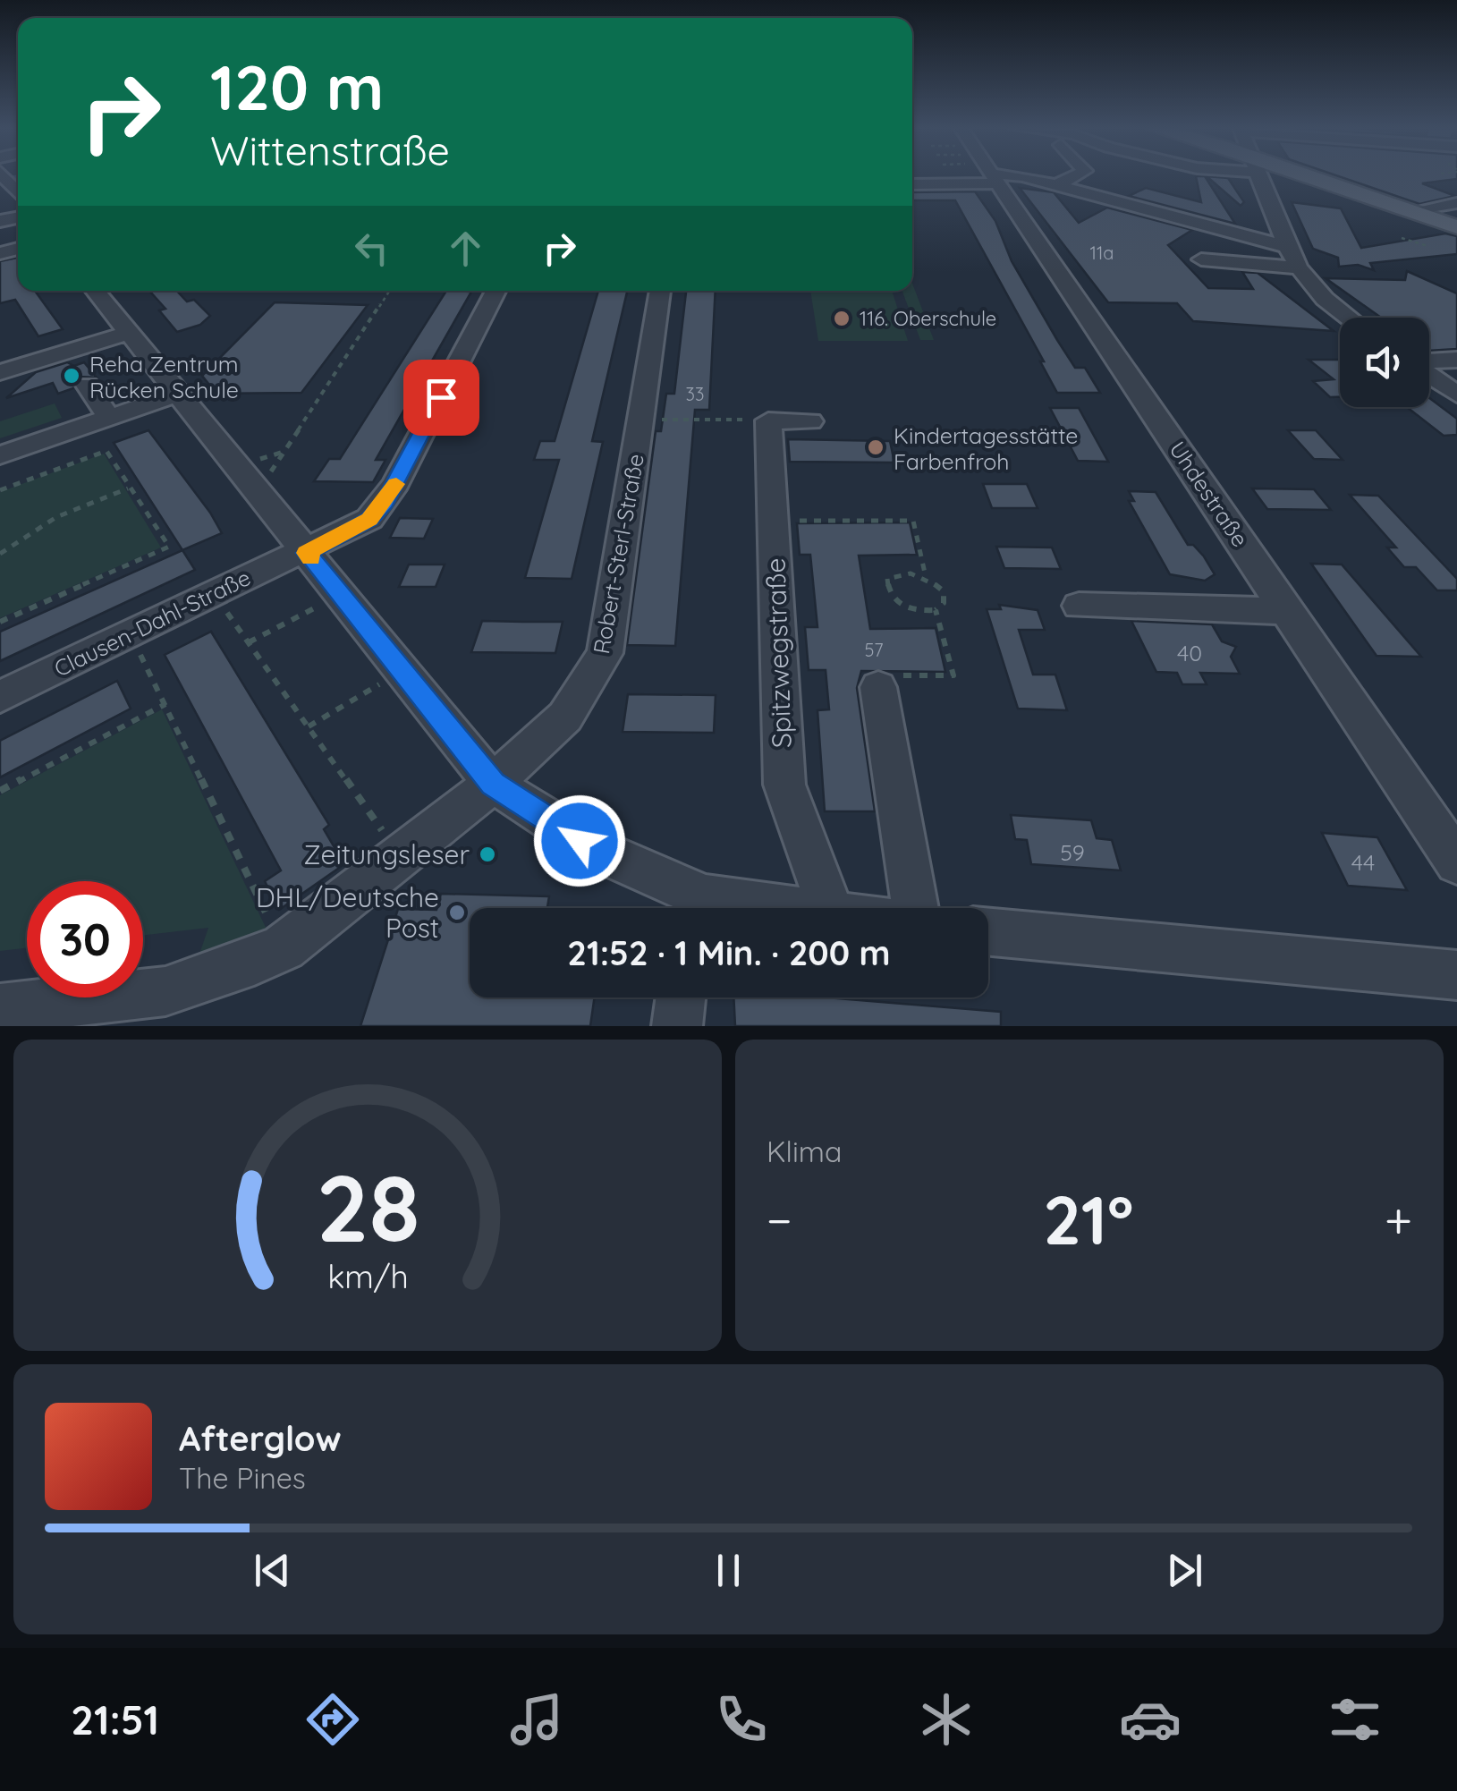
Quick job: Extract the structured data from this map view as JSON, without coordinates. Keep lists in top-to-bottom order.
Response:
{
  "streets": {
    "street": [
      "Uhdestraße",
      "Robert-Sterl-Straße",
      "Clausen-Dahl-Straße",
      "Spitzwegstraße"
    ]
  },
  "places": [
    "116. Oberschule",
    "Reha Zentrum Rücken Schule",
    "Kindertagesstätte Farbenfroh",
    "Zeitungsleser",
    "DHL/Deutsche Post"
  ],
  "house_numbers": [
    "11a",
    "33",
    "57",
    "40",
    "59",
    "44"
  ],
  "page": {
    "turn": ["120 m", "Wittenstraße"],
    "limit": "30",
    "trip": "21:52 · 1 Min. · 200 m",
    "tile": "Klima",
    "heat": ["−", "21°", "+"],
    "song": ["Afterglow", "The Pines"],
    "tabs": "21:51",
    "gauge": ["28", "km/h"]
  }
}
